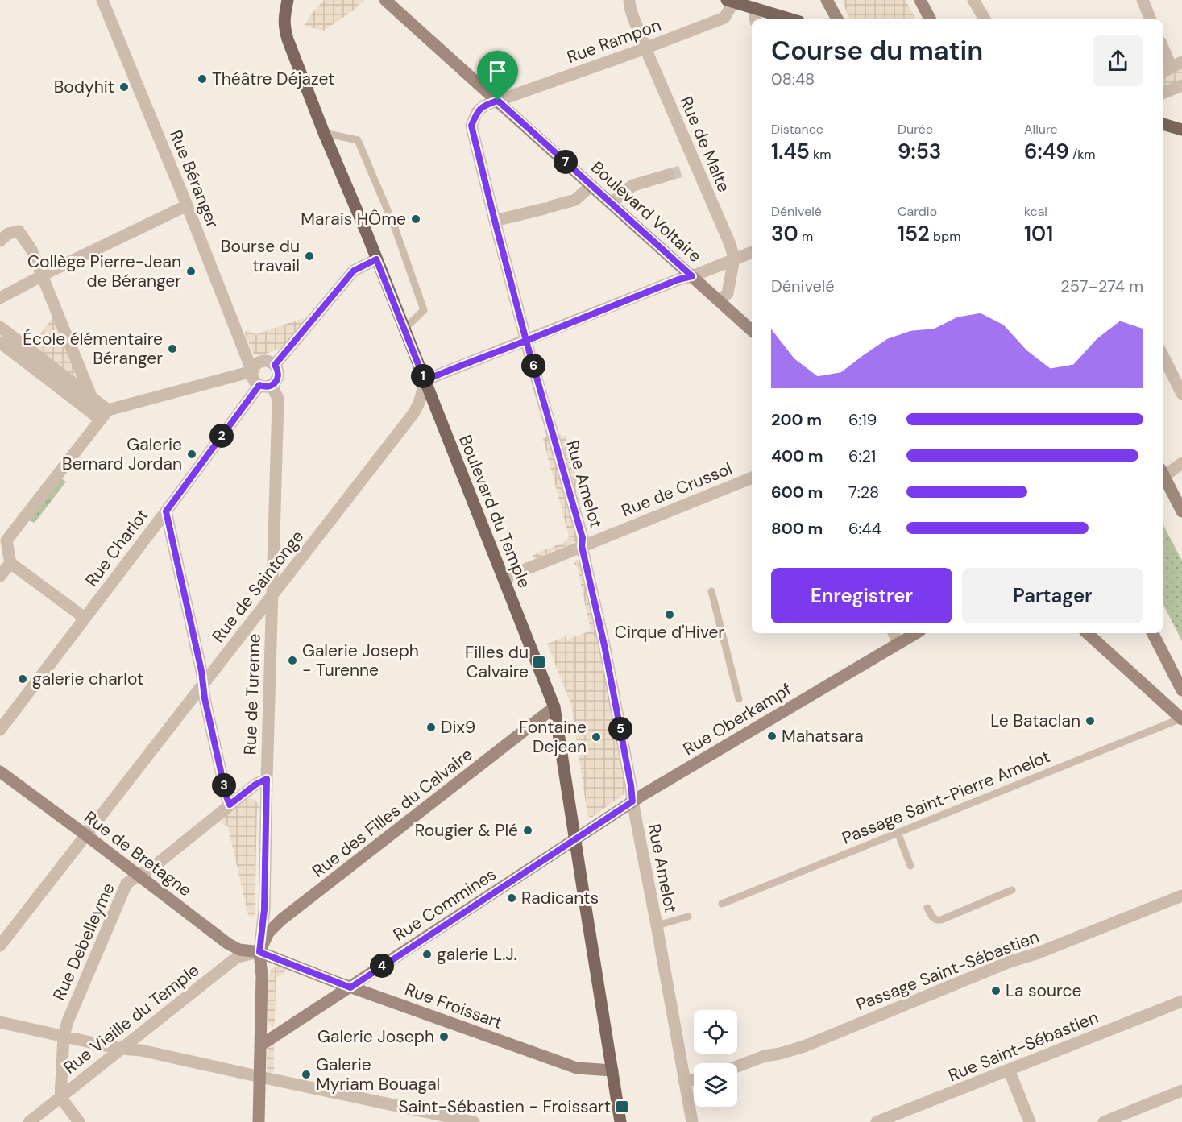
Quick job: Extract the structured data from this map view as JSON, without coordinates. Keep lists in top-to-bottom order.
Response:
{
  "streets": {
    "main road": ["Boulevard du Temple"],
    "street": [
      "Rue Rampon",
      "Rue de Malte",
      "Rue Béranger",
      "Boulevard Voltaire",
      "Rue Amelot",
      "Rue de Crussol",
      "Rue Charlot",
      "Rue de Saintonge",
      "Rue de Turenne",
      "Rue Oberkampf",
      "Rue des Filles du Calvaire",
      "Rue de Bretagne",
      "Rue Commines",
      "Rue Debelleyme",
      "Passage Saint-Sébastien",
      "Rue Froissart",
      "Rue Vieille du Temple",
      "Rue Saint-Sébastien"
    ],
    "lane": ["Passage Saint-Pierre Amelot"]
  },
  "crossings": [
    ["Rue Rampon", "Rue de Malte"],
    ["Rue Rampon", "Boulevard Voltaire"],
    ["Rue Rampon", "Rue Amelot"],
    ["Rue de Malte", "Boulevard Voltaire"],
    ["Rue Béranger", "Rue Charlot"],
    ["Rue Béranger", "Rue de Turenne"],
    ["Boulevard Voltaire", "Rue Amelot"],
    ["Rue Amelot", "Rue de Crussol"],
    ["Rue Amelot", "Rue Oberkampf"],
    ["Rue de Crussol", "Boulevard du Temple"],
    ["Boulevard du Temple", "Rue de Saintonge"],
    ["Boulevard du Temple", "Rue Oberkampf"],
    ["Boulevard du Temple", "Rue des Filles du Calvaire"],
    ["Boulevard du Temple", "Rue Commines"],
    ["Boulevard du Temple", "Rue Froissart"],
    ["Rue Charlot", "Rue de Turenne"],
    ["Rue de Saintonge", "Rue de Turenne"],
    ["Rue de Saintonge", "Rue de Bretagne"],
    ["Rue de Turenne", "Rue des Filles du Calvaire"],
    ["Rue de Turenne", "Rue de Bretagne"],
    ["Rue de Turenne", "Rue Commines"],
    ["Rue de Turenne", "Rue Debelleyme"],
    ["Rue de Turenne", "Rue Froissart"],
    ["Rue de Turenne", "Rue Vieille du Temple"],
    ["Rue Oberkampf", "Rue Commines"],
    ["Rue des Filles du Calvaire", "Rue de Bretagne"],
    ["Rue des Filles du Calvaire", "Rue Froissart"],
    ["Rue des Filles du Calvaire", "Rue Vieille du Temple"],
    ["Rue de Bretagne", "Rue Debelleyme"],
    ["Rue de Bretagne", "Rue Froissart"],
    ["Rue de Bretagne", "Rue Vieille du Temple"],
    ["Rue Commines", "Rue Froissart"],
    ["Rue Debelleyme", "Rue Vieille du Temple"],
    ["Rue Froissart", "Rue Vieille du Temple"]
  ],
  "places": {
    "other": [
      "Théâtre Déjazet",
      "Bodyhit",
      "Marais HÔme",
      "Bourse du travail",
      "Collège Pierre-Jean de Béranger",
      "École élémentaire Béranger",
      "Galerie Bernard Jordan",
      "Cirque d'Hiver",
      "Galerie Joseph - Turenne",
      "galerie charlot",
      "Le Bataclan",
      "Dix9",
      "Mahatsara",
      "Fontaine Dejean",
      "Rougier & Plé",
      "Radicants",
      "galerie L.J.",
      "La source",
      "Galerie Joseph",
      "Galerie Myriam Bouagal"
    ],
    "transit": ["Filles du Calvaire", "Saint-Sébastien - Froissart"]
  },
  "page": {
    "heading": ["Course du matin", "08:48"],
    "stats": [
      ["Distance", "1.45 km"],
      ["Durée", "9:53"],
      ["Allure", "6:49 /km"],
      ["Dénivelé", "30 m"],
      ["Cardio", "152 bpm"],
      ["kcal", "101"]
    ],
    "pins": [
      "7",
      "6",
      "1",
      "2",
      "5",
      "3",
      "4"
    ],
    "chart": ["Dénivelé", "257–274 m"],
    "list": [
      {
        "name": "200 m",
        "note": "6:19"
      },
      {
        "name": "400 m",
        "note": "6:21"
      },
      {
        "name": "600 m",
        "note": "7:28"
      },
      {
        "name": "800 m",
        "note": "6:44"
      }
    ],
    "buttons": ["Enregistrer", "Partager"]
  }
}
